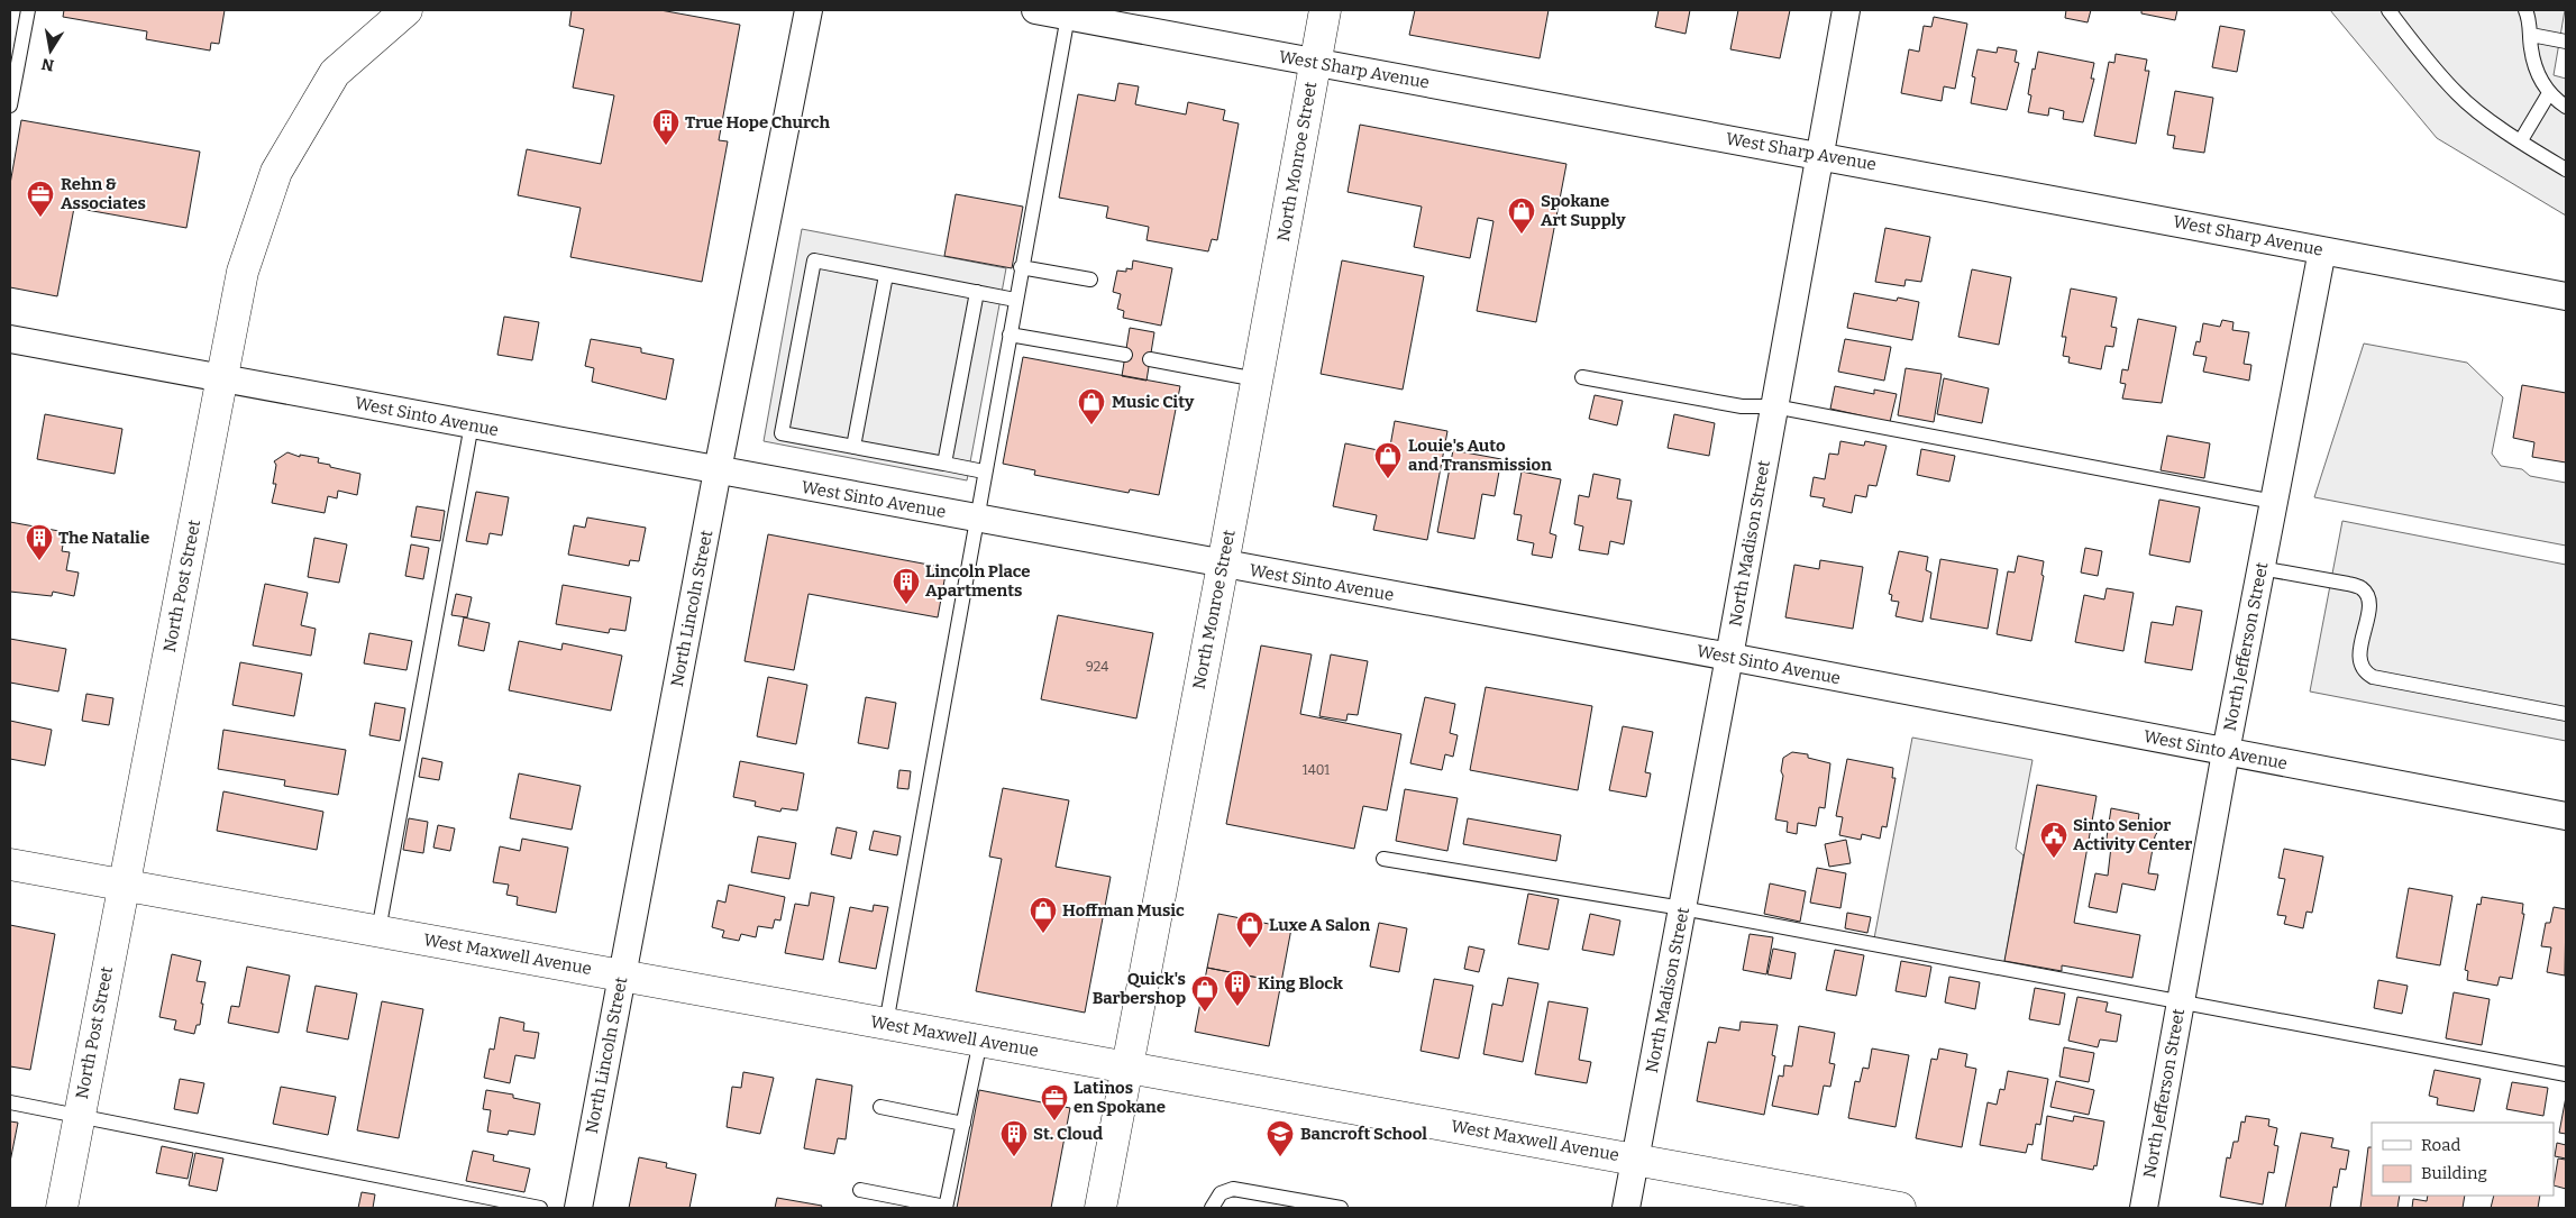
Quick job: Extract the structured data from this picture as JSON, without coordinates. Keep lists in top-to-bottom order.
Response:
{
  "streets": {
    "street": [
      "West Sharp Avenue",
      "North Monroe Street",
      "West Sinto Avenue",
      "North Madison Street",
      "North Post Street",
      "North Lincoln Street",
      "North Jefferson Street",
      "West Maxwell Avenue"
    ]
  },
  "crossings": [
    ["West Sharp Avenue", "North Monroe Street"],
    ["West Sharp Avenue", "North Madison Street"],
    ["West Sharp Avenue", "North Jefferson Street"],
    ["North Monroe Street", "West Sinto Avenue"],
    ["North Monroe Street", "West Maxwell Avenue"],
    ["West Sinto Avenue", "North Madison Street"],
    ["West Sinto Avenue", "North Post Street"],
    ["West Sinto Avenue", "North Lincoln Street"],
    ["West Sinto Avenue", "North Jefferson Street"],
    ["North Madison Street", "West Maxwell Avenue"],
    ["North Post Street", "West Maxwell Avenue"],
    ["North Lincoln Street", "West Maxwell Avenue"]
  ],
  "places": {
    "building": [
      "True Hope Church",
      "The Natalie",
      "Lincoln Place Apartments",
      "King Block",
      "St. Cloud"
    ],
    "office": ["Rehn & Associates", "Latinos en Spokane"],
    "shop": [
      "Spokane Art Supply",
      "Music City",
      "Louie's Auto and Transmission",
      "Hoffman Music",
      "Luxe A Salon",
      "Quick's Barbershop"
    ],
    "public building": ["Sinto Senior Activity Center"],
    "school or university": ["Bancroft School"]
  },
  "house_numbers": ["924", "1401"],
  "legend": ["Road", "Building"],
  "north": "bottom"
}
